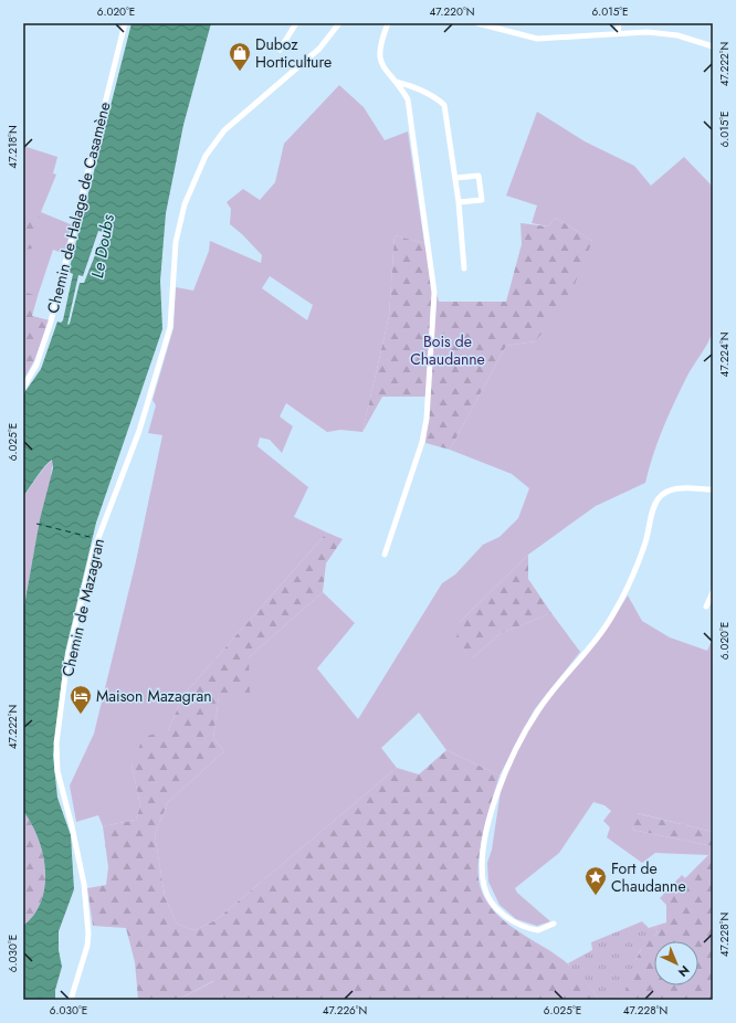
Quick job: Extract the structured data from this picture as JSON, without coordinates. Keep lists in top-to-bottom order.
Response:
{
  "streets": {
    "street": ["Chemin de Halage de Casamène", "Chemin de Mazagran"]
  },
  "water": ["Le Doubs"],
  "parks": ["Bois de Chaudanne"],
  "places": {
    "shop": ["Duboz Horticulture"],
    "hotel": ["Maison Mazagran"],
    "place": ["Fort de Chaudanne"]
  },
  "north": "bottom right",
  "coordinates": [
    "6.020°E",
    "47.220°N",
    "6.015°E",
    "47.222°N",
    "47.218°N",
    "47.224°N",
    "6.025°E",
    "47.228°N",
    "6.030°E",
    "47.226°N"
  ]
}
